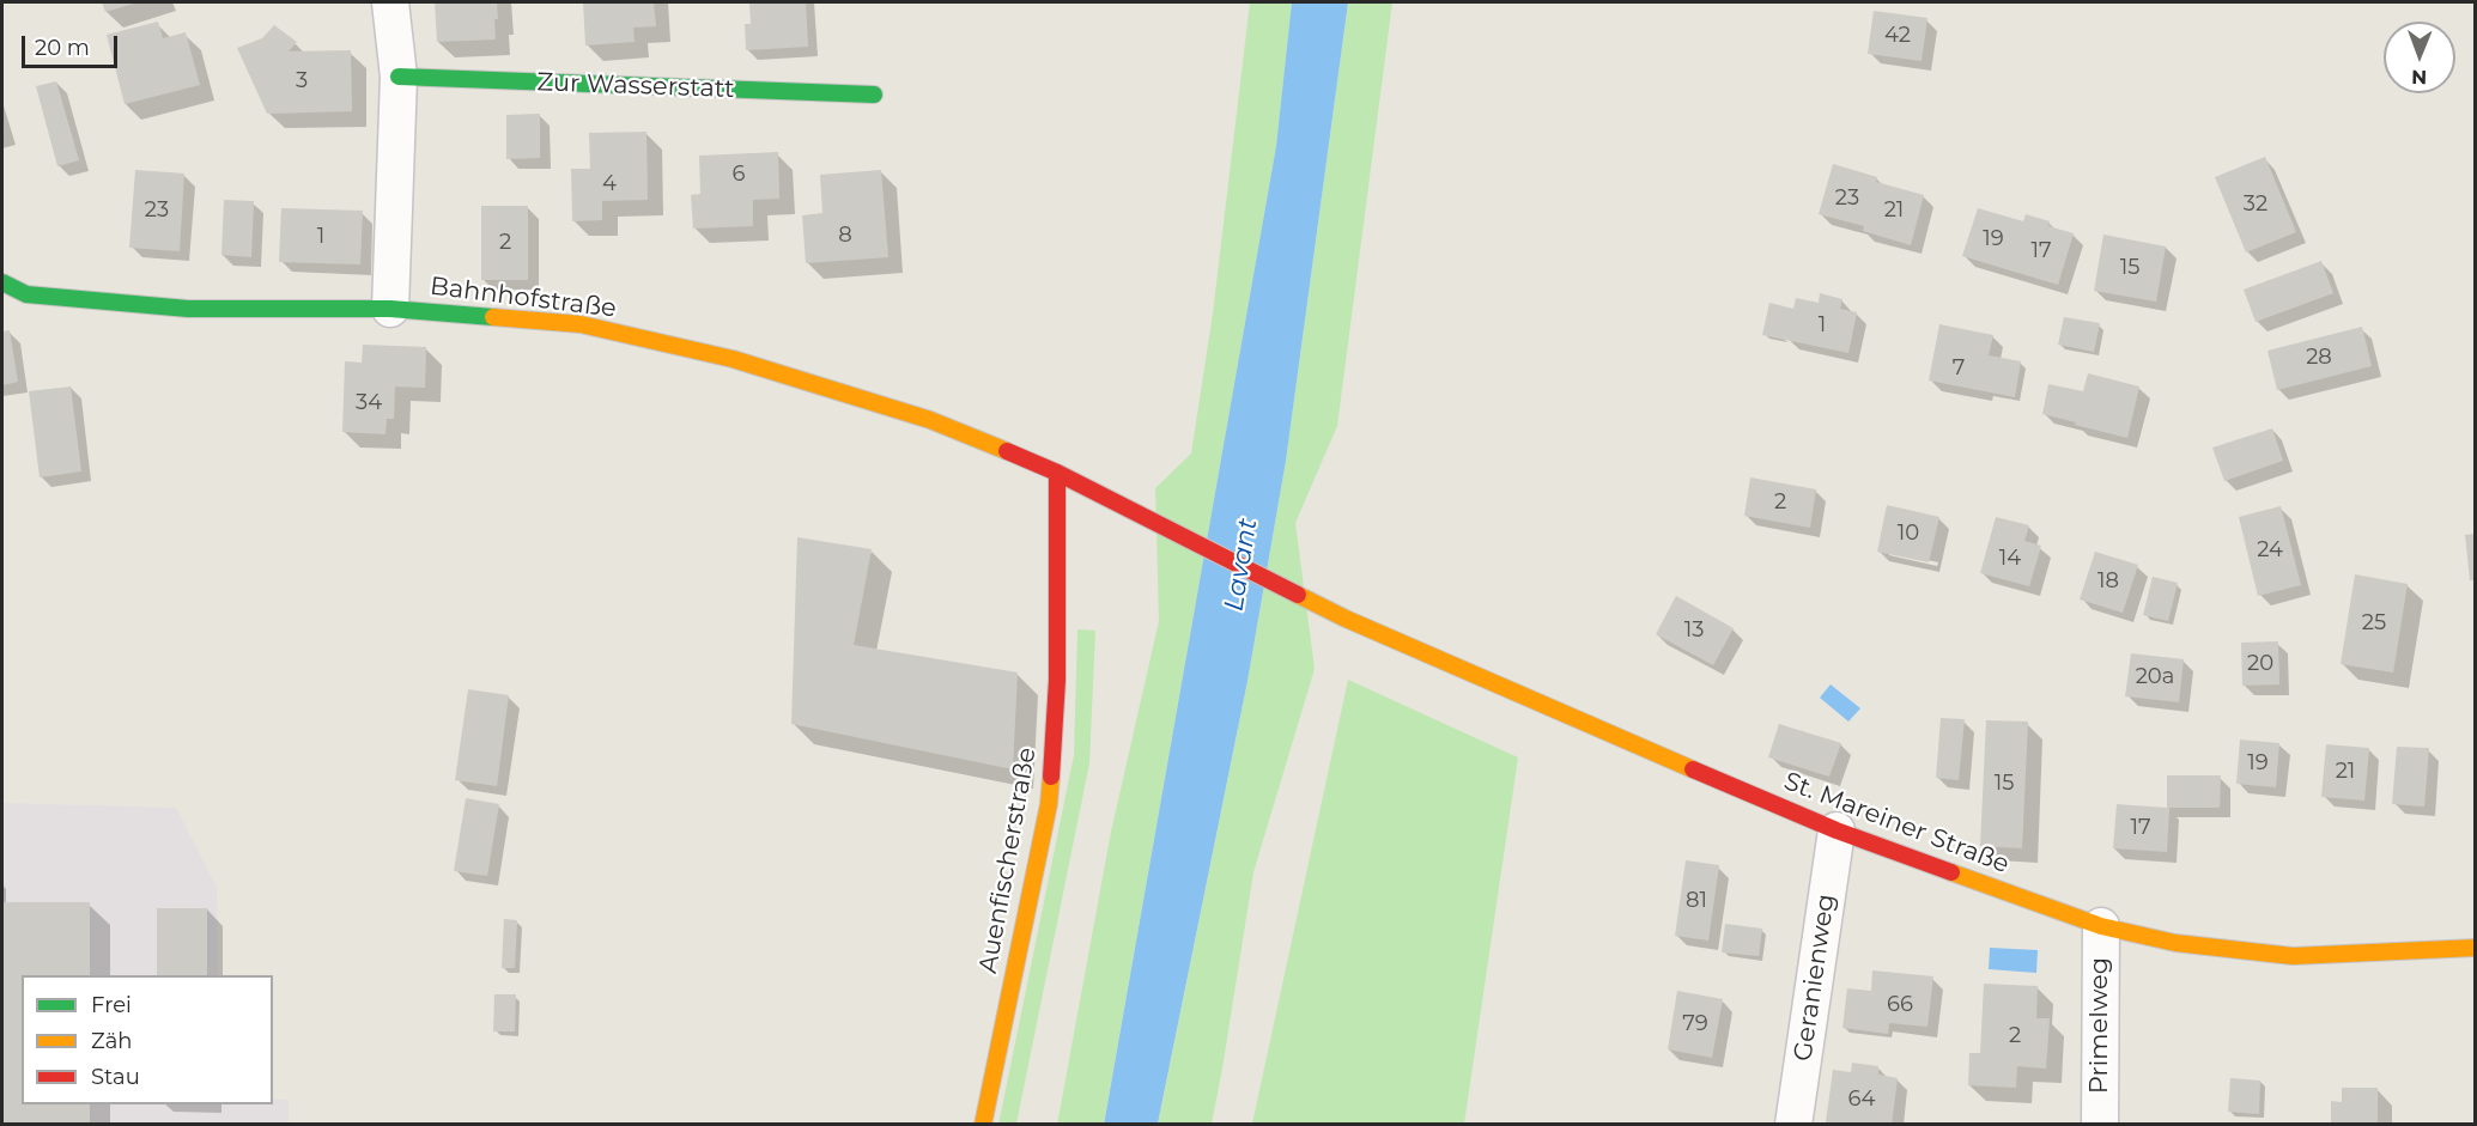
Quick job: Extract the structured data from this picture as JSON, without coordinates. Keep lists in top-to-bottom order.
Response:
{
  "streets": {
    "street": [
      "Zur Wasserstatt",
      "Bahnhofstraße",
      "St. Mareiner Straße",
      "Auenfischerstraße",
      "Geranienweg",
      "Primelweg"
    ]
  },
  "crossings": [
    ["Bahnhofstraße", "St. Mareiner Straße"],
    ["Bahnhofstraße", "Auenfischerstraße"],
    ["St. Mareiner Straße", "Geranienweg"],
    ["St. Mareiner Straße", "Primelweg"]
  ],
  "water": ["Lavant"],
  "house_numbers": [
    "42",
    "3",
    "6",
    "4",
    "23",
    "32",
    "23",
    "21",
    "8",
    "1",
    "19",
    "2",
    "17",
    "15",
    "1",
    "28",
    "7",
    "34",
    "2",
    "10",
    "24",
    "14",
    "18",
    "25",
    "13",
    "20",
    "20a",
    "19",
    "21",
    "15",
    "17",
    "81",
    "66",
    "79",
    "2",
    "64"
  ],
  "legend": ["Frei", "Zäh", "Stau"],
  "scale_bar": "20 m",
  "north": "bottom"
}
